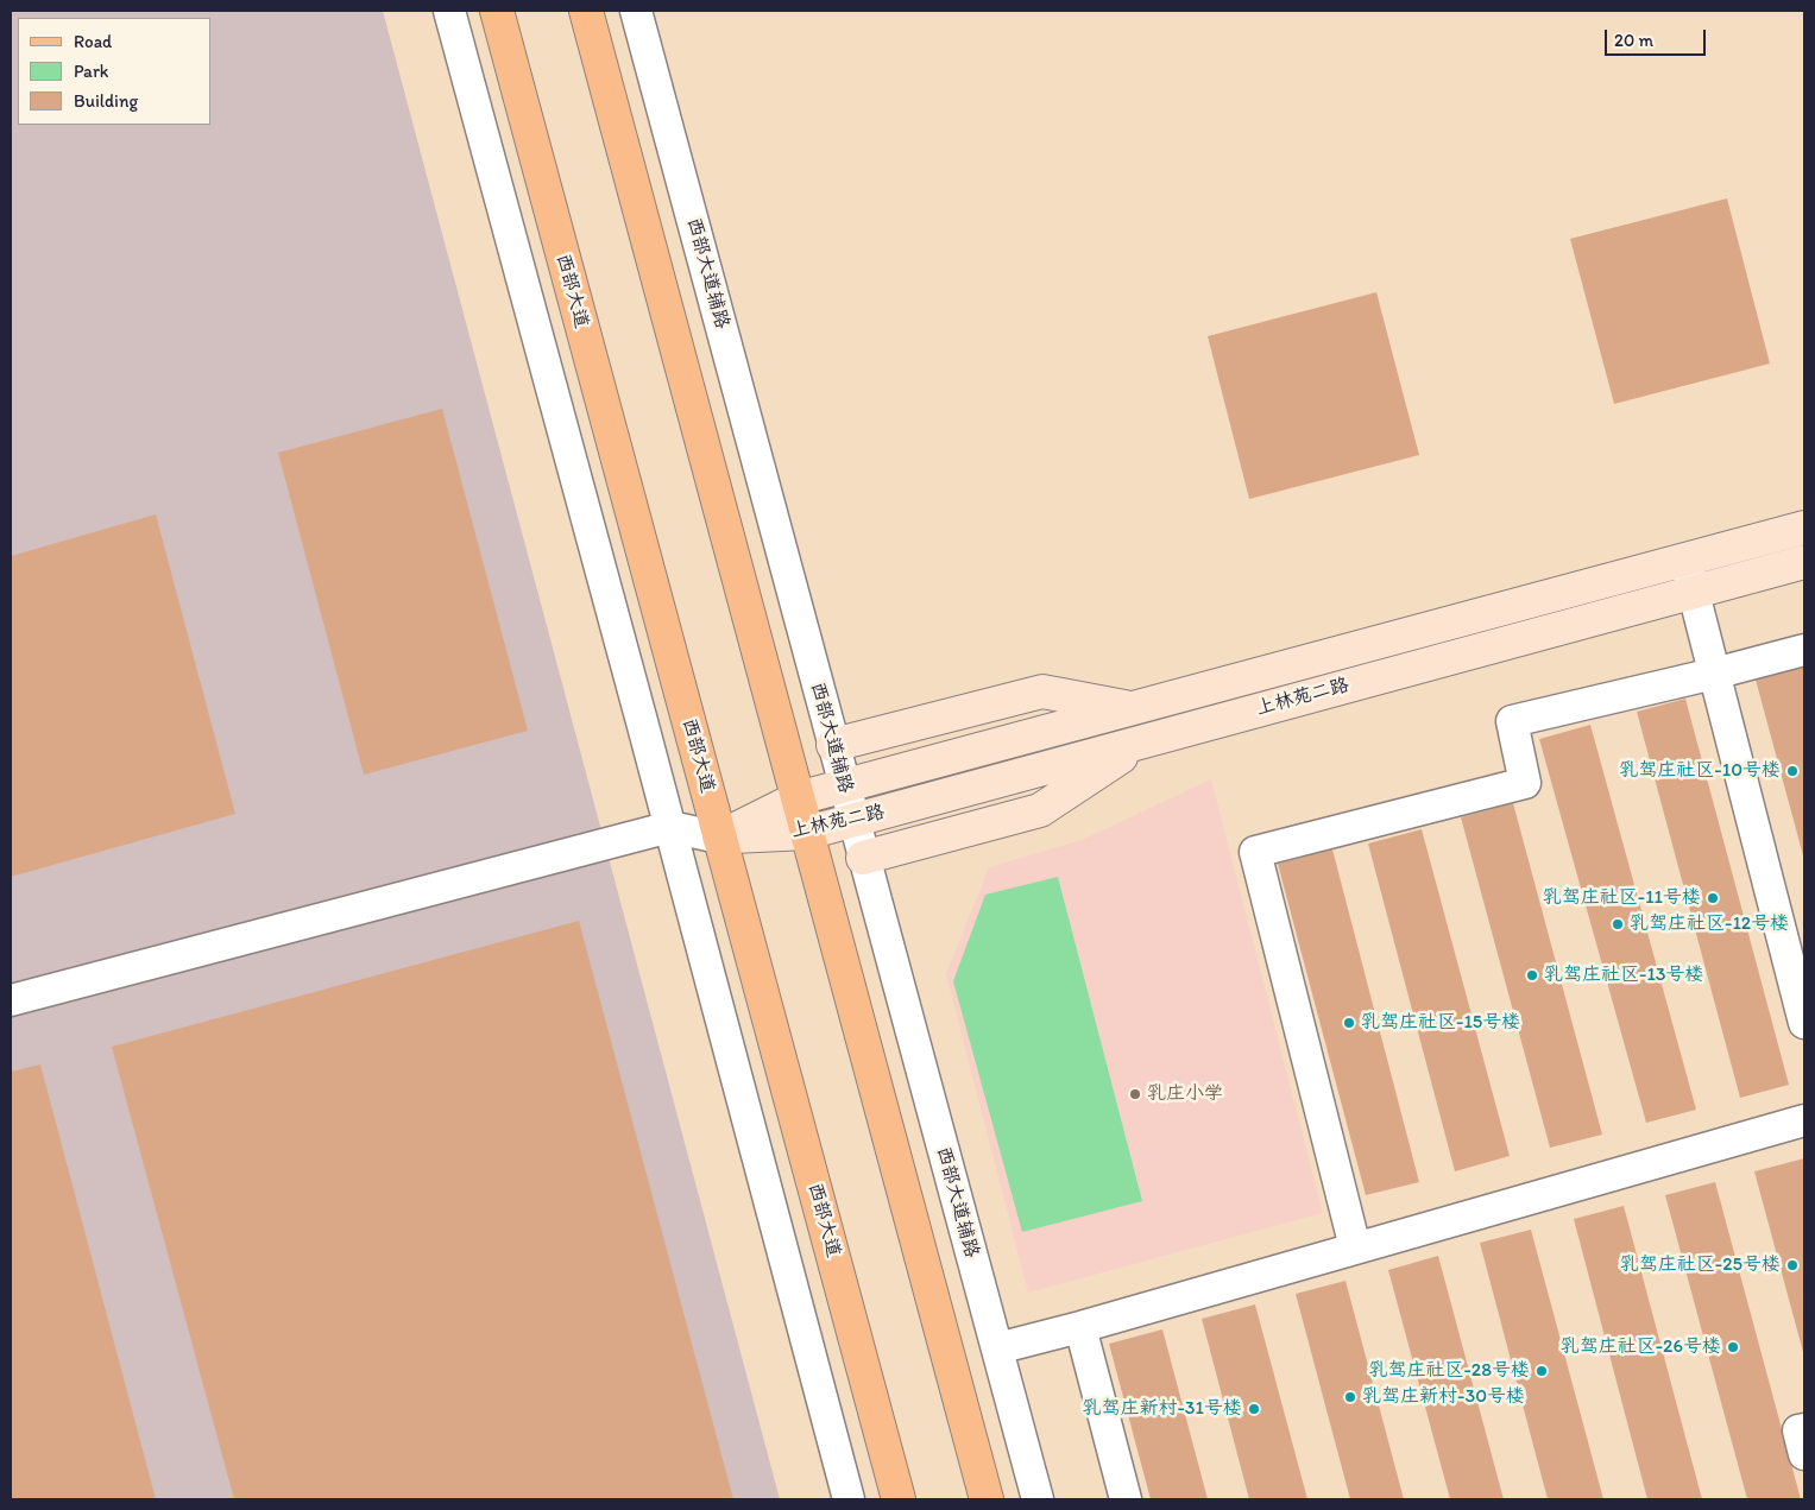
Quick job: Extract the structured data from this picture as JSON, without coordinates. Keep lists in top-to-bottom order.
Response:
{
  "streets": {
    "main road": ["西部大道"],
    "street": ["西部大道辅路", "上林苑二路"]
  },
  "crossings": [
    ["西部大道辅路", "上林苑二路"],
    ["西部大道", "上林苑二路"]
  ],
  "places": [
    "乳驾庄社区-10号楼",
    "乳驾庄社区-11号楼",
    "乳驾庄社区-12号楼",
    "乳驾庄社区-13号楼",
    "乳驾庄社区-15号楼",
    "乳庄小学",
    "乳驾庄社区-25号楼",
    "乳驾庄社区-26号楼",
    "乳驾庄社区-28号楼",
    "乳驾庄新村-30号楼",
    "乳驾庄新村-31号楼"
  ],
  "legend": ["Road", "Park", "Building"],
  "scale_bar": "20 m"
}
